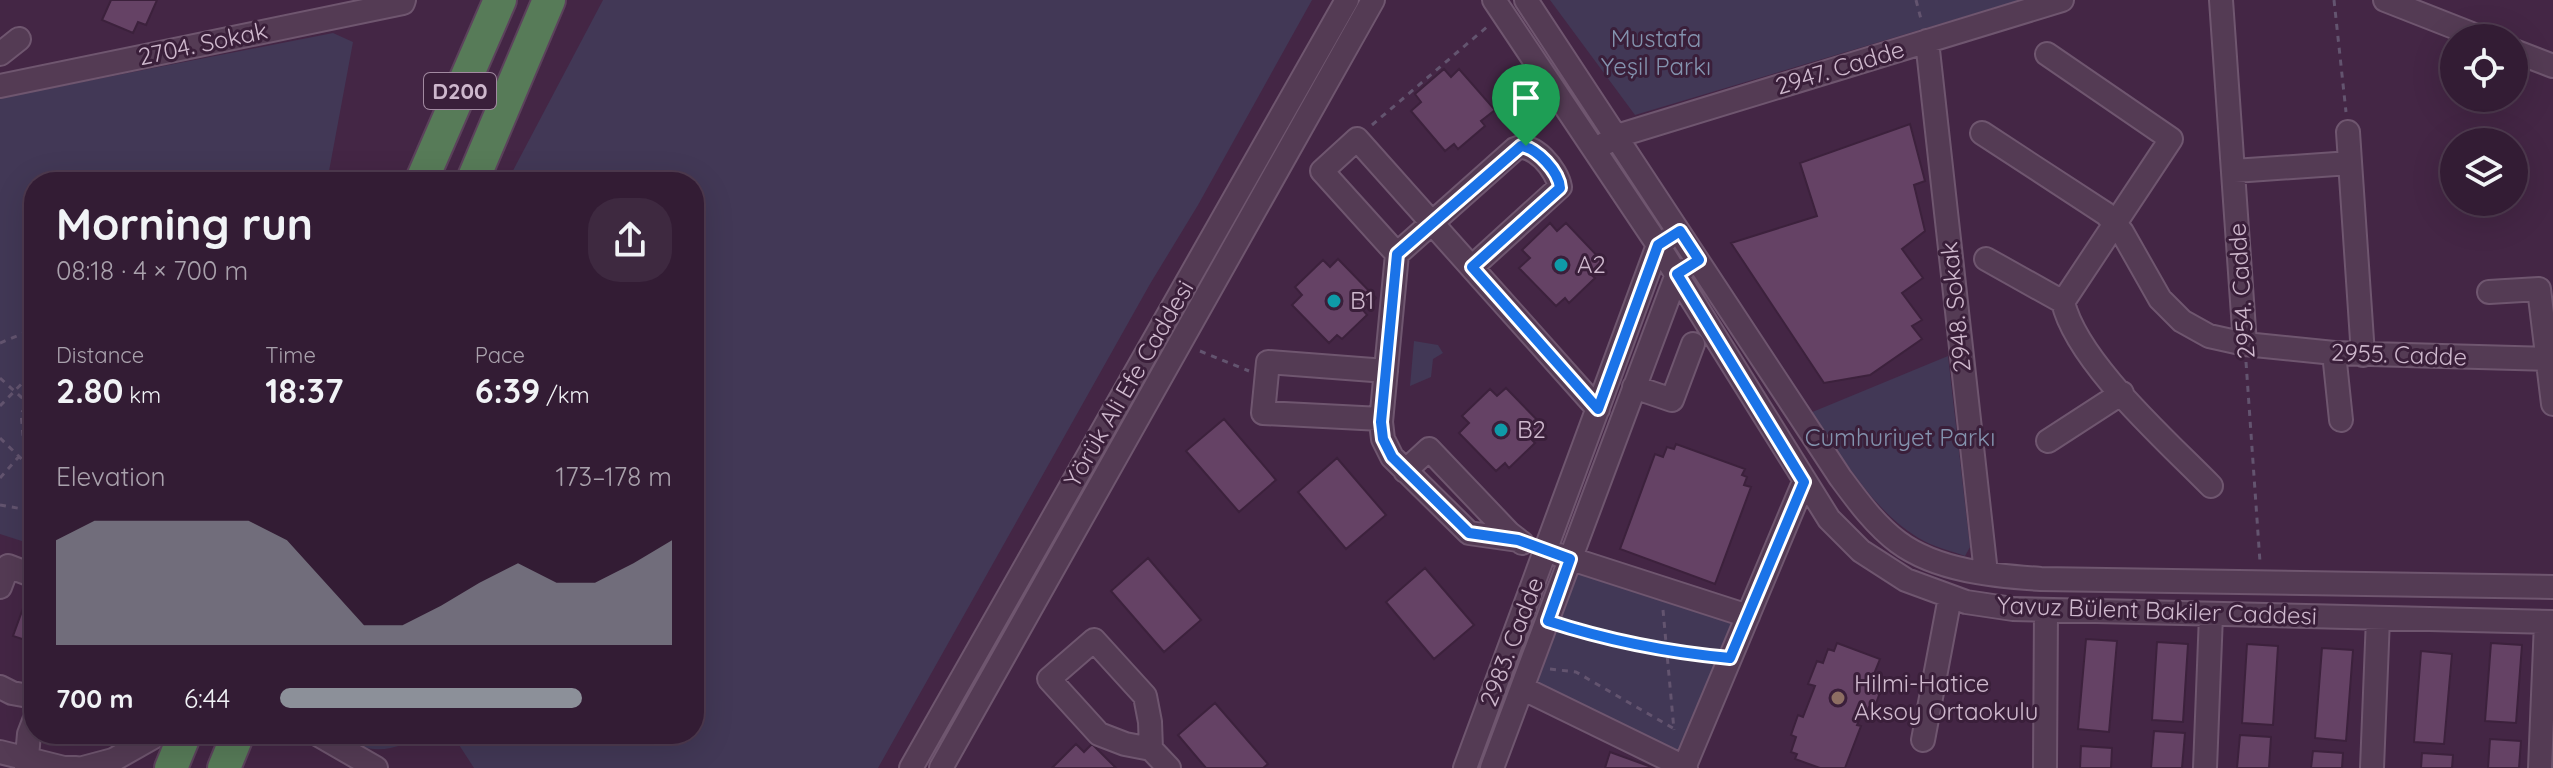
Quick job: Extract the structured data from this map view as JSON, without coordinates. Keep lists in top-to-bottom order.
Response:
{
  "streets": {
    "highway": ["D200"],
    "street": [
      "2704. Sokak",
      "2947. Cadde",
      "2954. Cadde",
      "2948. Sokak",
      "2955. Cadde",
      "Yörük Ali Efe Caddesi",
      "Yavuz Bülent Bakiler Caddesi",
      "2983. Cadde"
    ]
  },
  "crossings": [
    ["2947. Cadde", "2948. Sokak"],
    ["2947. Cadde", "Yavuz Bülent Bakiler Caddesi"],
    ["2954. Cadde", "2955. Cadde"],
    ["2954. Cadde", "Yavuz Bülent Bakiler Caddesi"],
    ["2948. Sokak", "Yavuz Bülent Bakiler Caddesi"],
    ["Yavuz Bülent Bakiler Caddesi", "2983. Cadde"]
  ],
  "parks": ["Mustafa Yeşil Parkı", "Cumhuriyet Parkı"],
  "places": [
    "A2",
    "B1",
    "B2",
    "Hilmi-Hatice Aksoy Ortaokulu"
  ],
  "page": {
    "heading": ["Morning run", "08:18 · 4 × 700 m"],
    "stats": [
      ["Distance", "2.80 km"],
      ["Time", "18:37"],
      ["Pace", "6:39 /km"]
    ],
    "chart": ["Elevation", "173–178 m"],
    "list": [
      {
        "name": "700 m",
        "note": "6:44"
      }
    ]
  }
}
